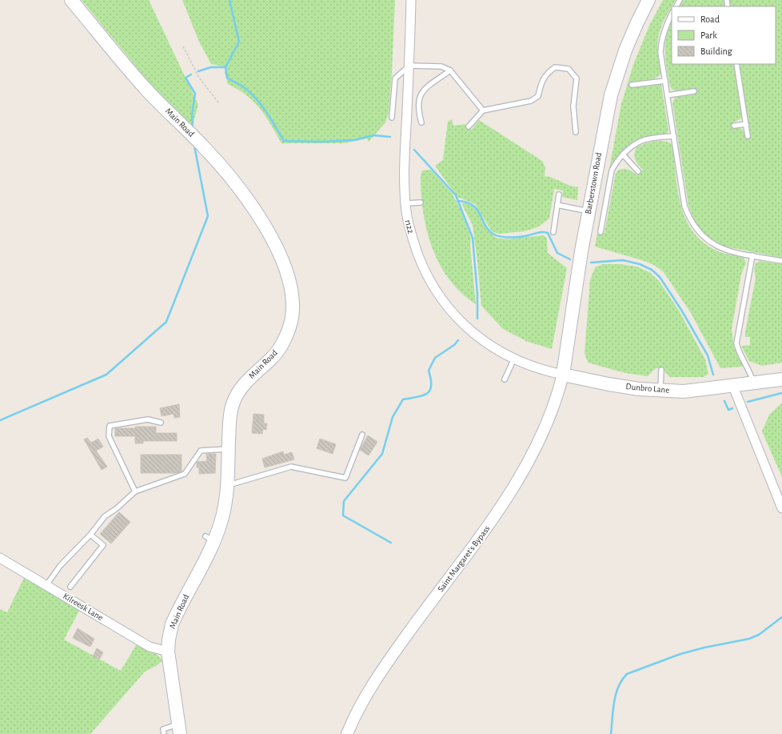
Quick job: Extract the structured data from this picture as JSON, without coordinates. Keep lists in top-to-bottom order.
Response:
{
  "streets": {
    "main road": ["Main Road", "Barberstown Road", "Dunbro Lane"],
    "street": ["r122", "Saint Margaret's Bypass", "Kilreesk Lane"]
  },
  "crossings": [
    ["Main Road", "Kilreesk Lane"],
    ["Barberstown Road", "r122"],
    ["Barberstown Road", "Dunbro Lane"],
    ["Barberstown Road", "Saint Margaret's Bypass"],
    ["r122", "Dunbro Lane"],
    ["r122", "Saint Margaret's Bypass"],
    ["Dunbro Lane", "Saint Margaret's Bypass"]
  ],
  "legend": ["Road", "Park", "Building"]
}
